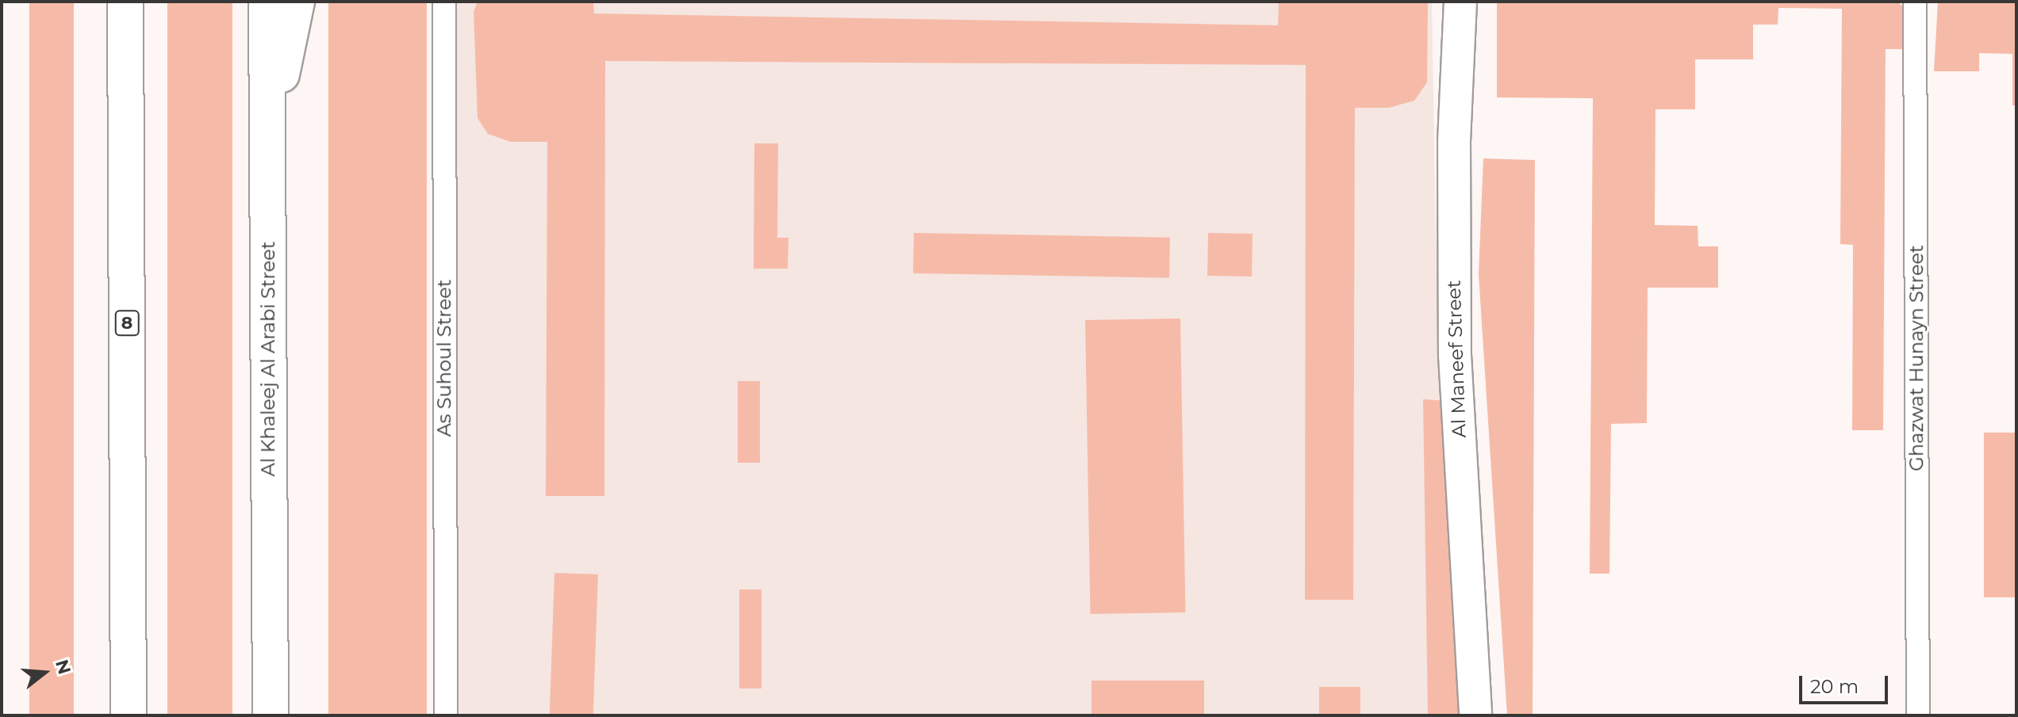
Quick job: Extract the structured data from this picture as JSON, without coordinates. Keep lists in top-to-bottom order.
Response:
{
  "streets": {
    "highway": ["8", "Al Khaleej Al Arabi Street"],
    "street": ["As Suhoul Street", "Ghazwat Hunayn Street", "Al Maneef Street"]
  },
  "scale_bar": "20 m",
  "north": "right"
}
